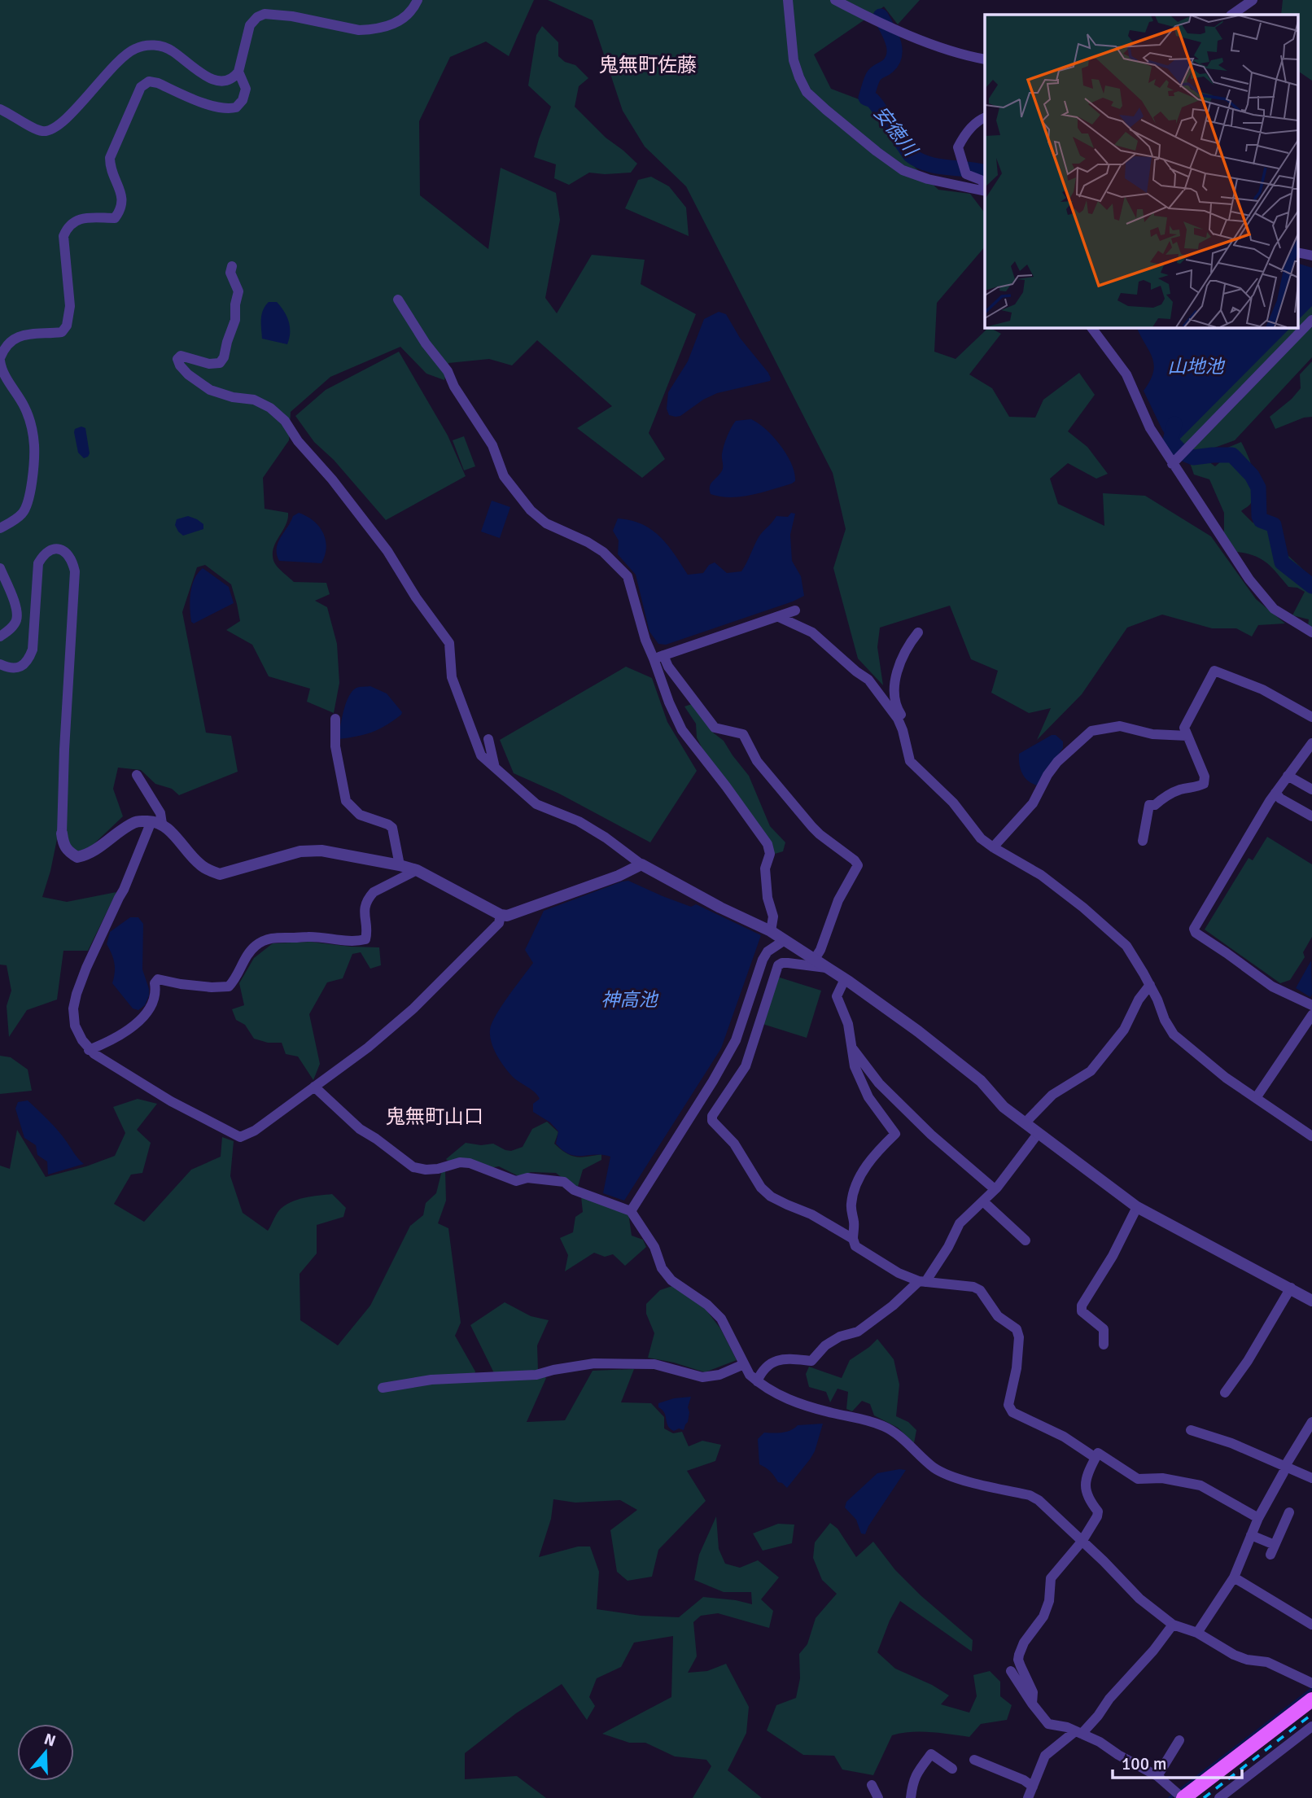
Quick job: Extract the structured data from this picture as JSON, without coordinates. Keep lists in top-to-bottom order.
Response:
{
  "districts": ["鬼無町佐藤", "鬼無町山口"],
  "water": ["安徳川", "山地池", "神高池"],
  "scale_bar": "100 m",
  "north": "top"
}
